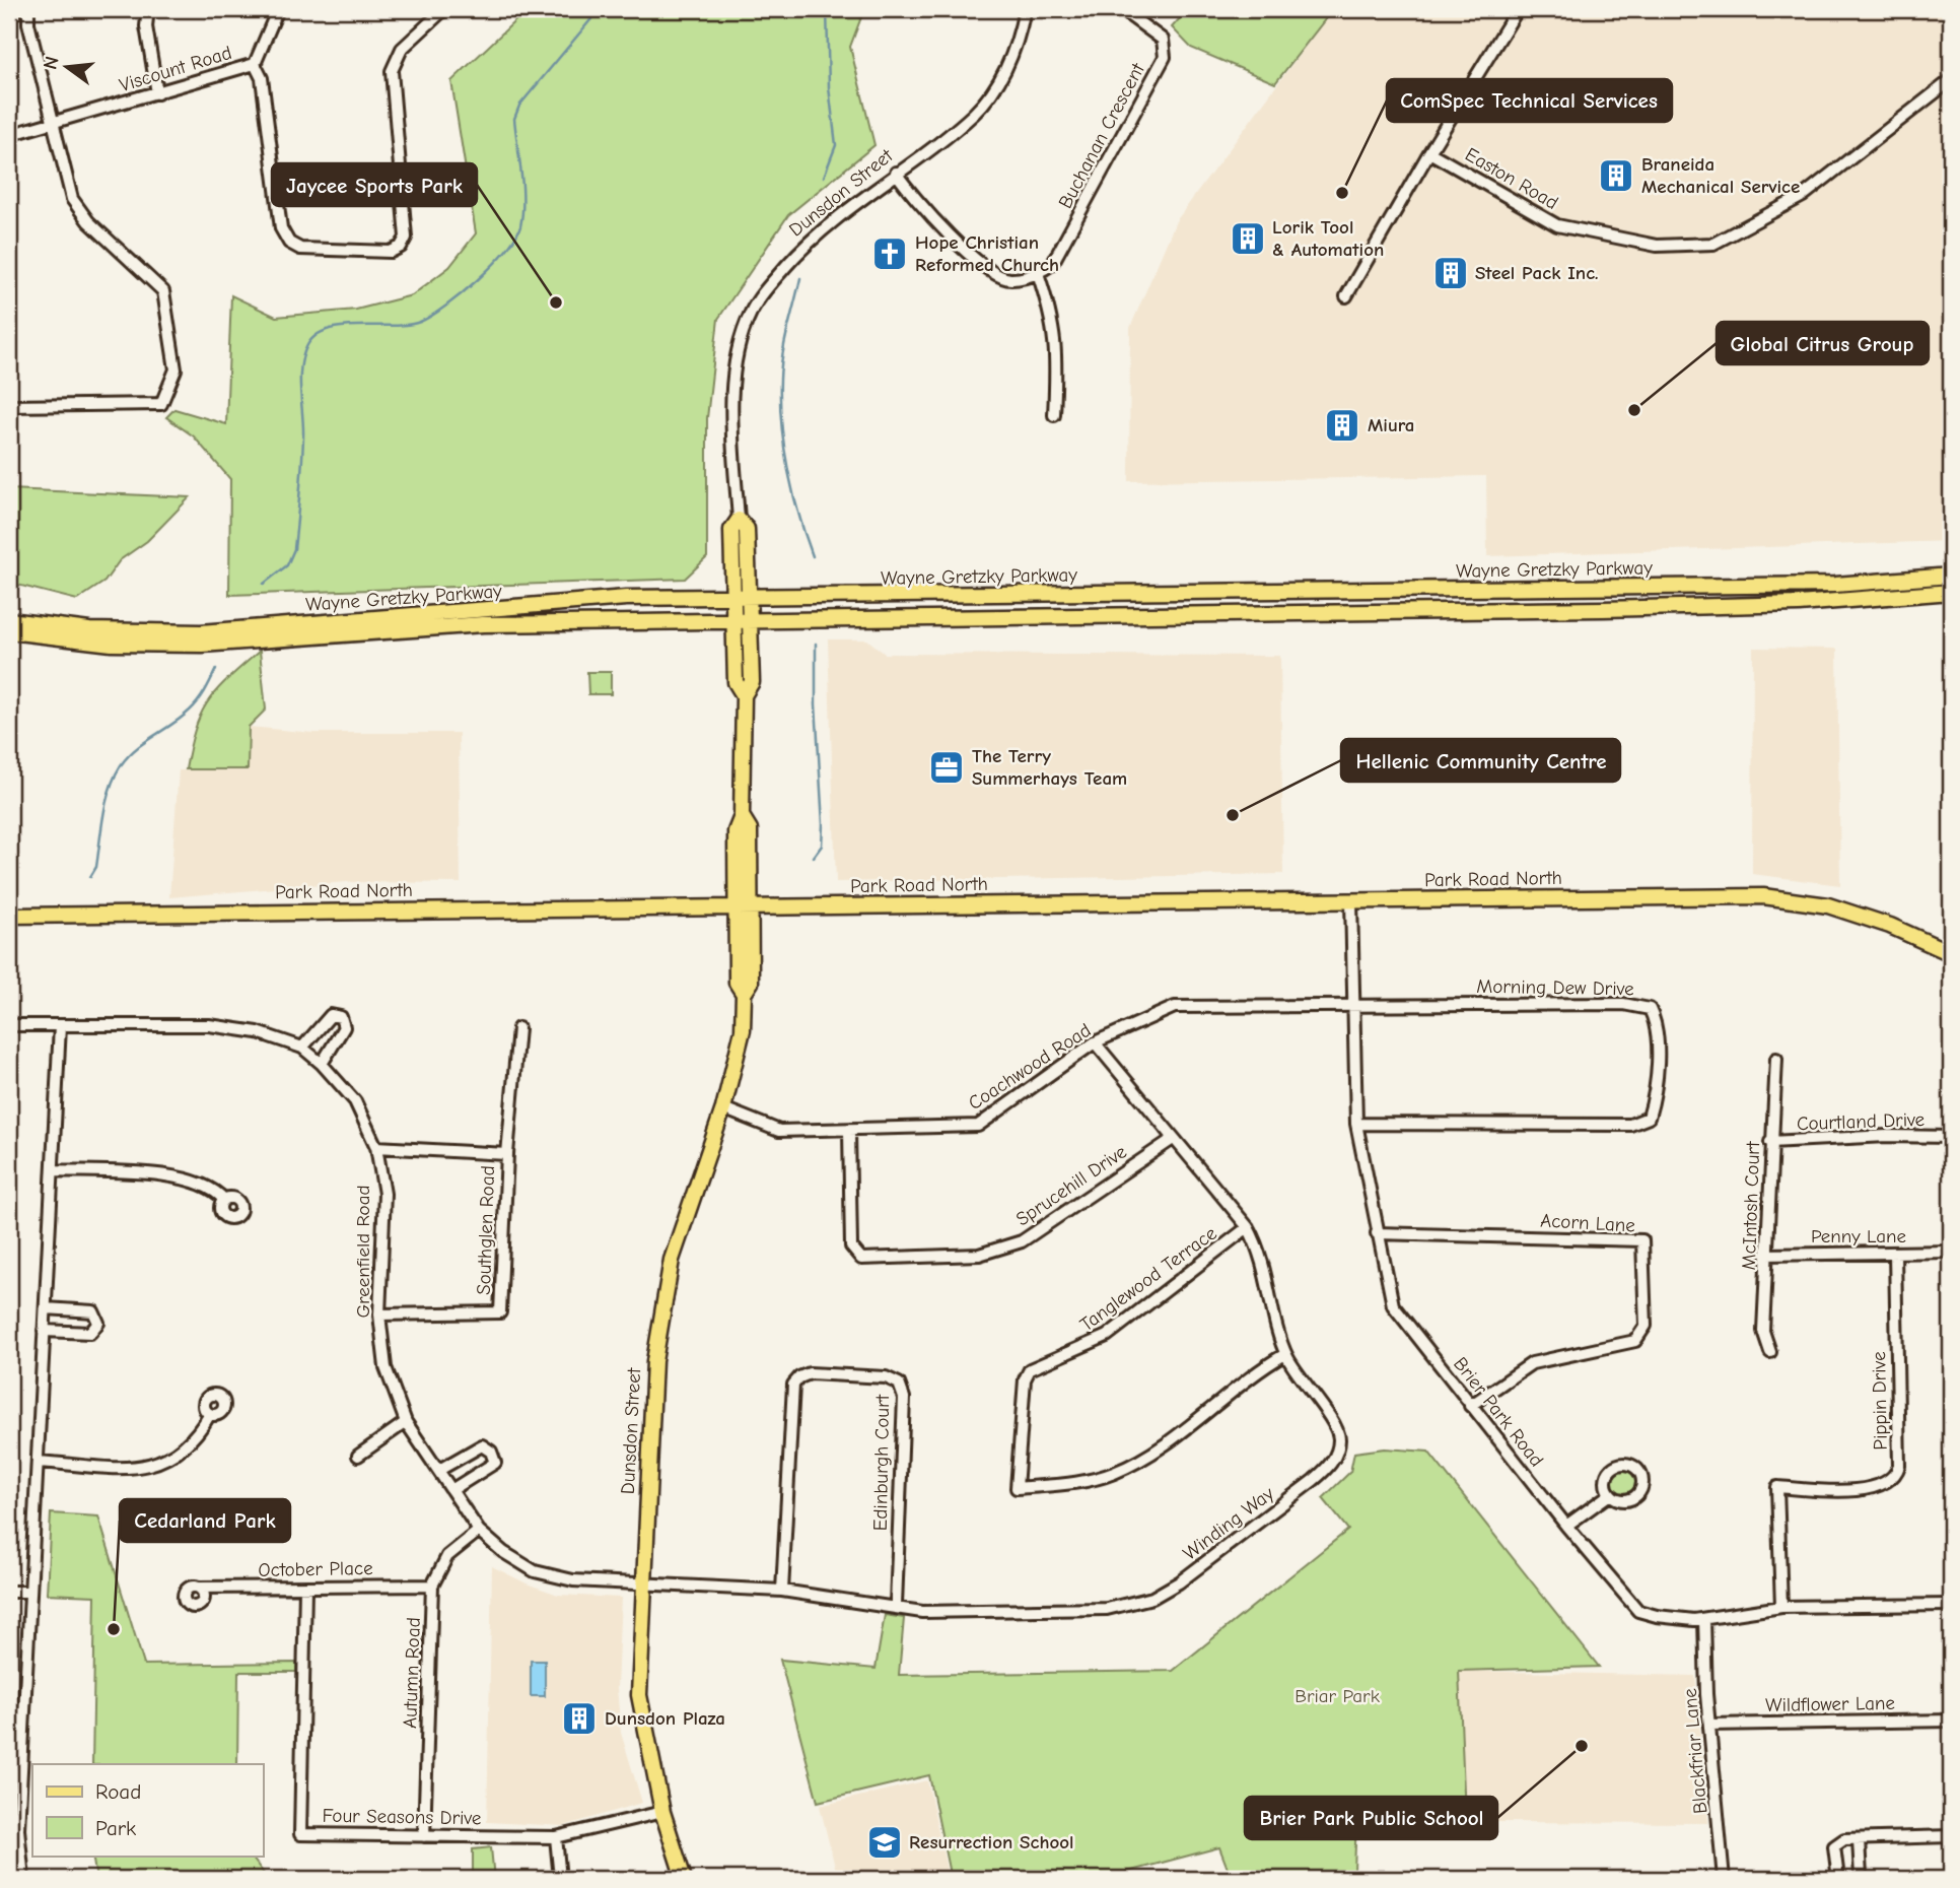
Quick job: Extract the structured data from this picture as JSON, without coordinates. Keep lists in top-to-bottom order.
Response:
{
  "streets": {
    "main road": ["Dunsdon Street", "Wayne Gretzky Parkway", "Park Road North"],
    "street": [
      "Viscount Road",
      "Buchanan Crescent",
      "Easton Road",
      "Morning Dew Drive",
      "Coachwood Road",
      "Courtland Drive",
      "Sprucehill Drive",
      "McIntosh Court",
      "Acorn Lane",
      "Southglen Road",
      "Penny Lane",
      "Greenfield Road",
      "Tanglewood Terrace",
      "Pippin Drive",
      "Brier Park Road",
      "Edinburgh Court",
      "Winding Way",
      "October Place",
      "Autumn Road",
      "Wildflower Lane",
      "Blackfriar Lane",
      "Four Seasons Drive"
    ]
  },
  "crossings": [
    ["Dunsdon Street", "Wayne Gretzky Parkway"],
    ["Dunsdon Street", "Park Road North"],
    ["Dunsdon Street", "Coachwood Road"],
    ["Dunsdon Street", "Greenfield Road"],
    ["Dunsdon Street", "Winding Way"],
    ["Dunsdon Street", "Four Seasons Drive"],
    ["Park Road North", "Brier Park Road"],
    ["Morning Dew Drive", "Coachwood Road"],
    ["Morning Dew Drive", "Brier Park Road"],
    ["Coachwood Road", "Sprucehill Drive"],
    ["Coachwood Road", "Brier Park Road"],
    ["Coachwood Road", "Winding Way"],
    ["Courtland Drive", "McIntosh Court"],
    ["Sprucehill Drive", "Winding Way"],
    ["McIntosh Court", "Penny Lane"],
    ["Acorn Lane", "Brier Park Road"],
    ["Southglen Road", "Greenfield Road"],
    ["Penny Lane", "Pippin Drive"],
    ["Greenfield Road", "Winding Way"],
    ["Greenfield Road", "Autumn Road"],
    ["Tanglewood Terrace", "Winding Way"],
    ["Pippin Drive", "Brier Park Road"],
    ["Brier Park Road", "Blackfriar Lane"],
    ["Edinburgh Court", "Winding Way"],
    ["October Place", "Autumn Road"],
    ["October Place", "Four Seasons Drive"],
    ["Autumn Road", "Four Seasons Drive"],
    ["Wildflower Lane", "Blackfriar Lane"]
  ],
  "parks": ["Briar Park"],
  "places": {
    "building": [
      "Braneida Mechanical Service",
      "Lorik Tool & Automation",
      "Steel Pack Inc.",
      "Miura",
      "Dunsdon Plaza"
    ],
    "other": [
      "ComSpec Technical Services",
      "Jaycee Sports Park",
      "Global Citrus Group",
      "Hellenic Community Centre",
      "Cedarland Park",
      "Brier Park Public School"
    ],
    "church": ["Hope Christian Reformed Church"],
    "office": ["The Terry Summerhays Team"],
    "school or university": ["Resurrection School"]
  },
  "legend": ["Road", "Park"],
  "north": "left"
}
